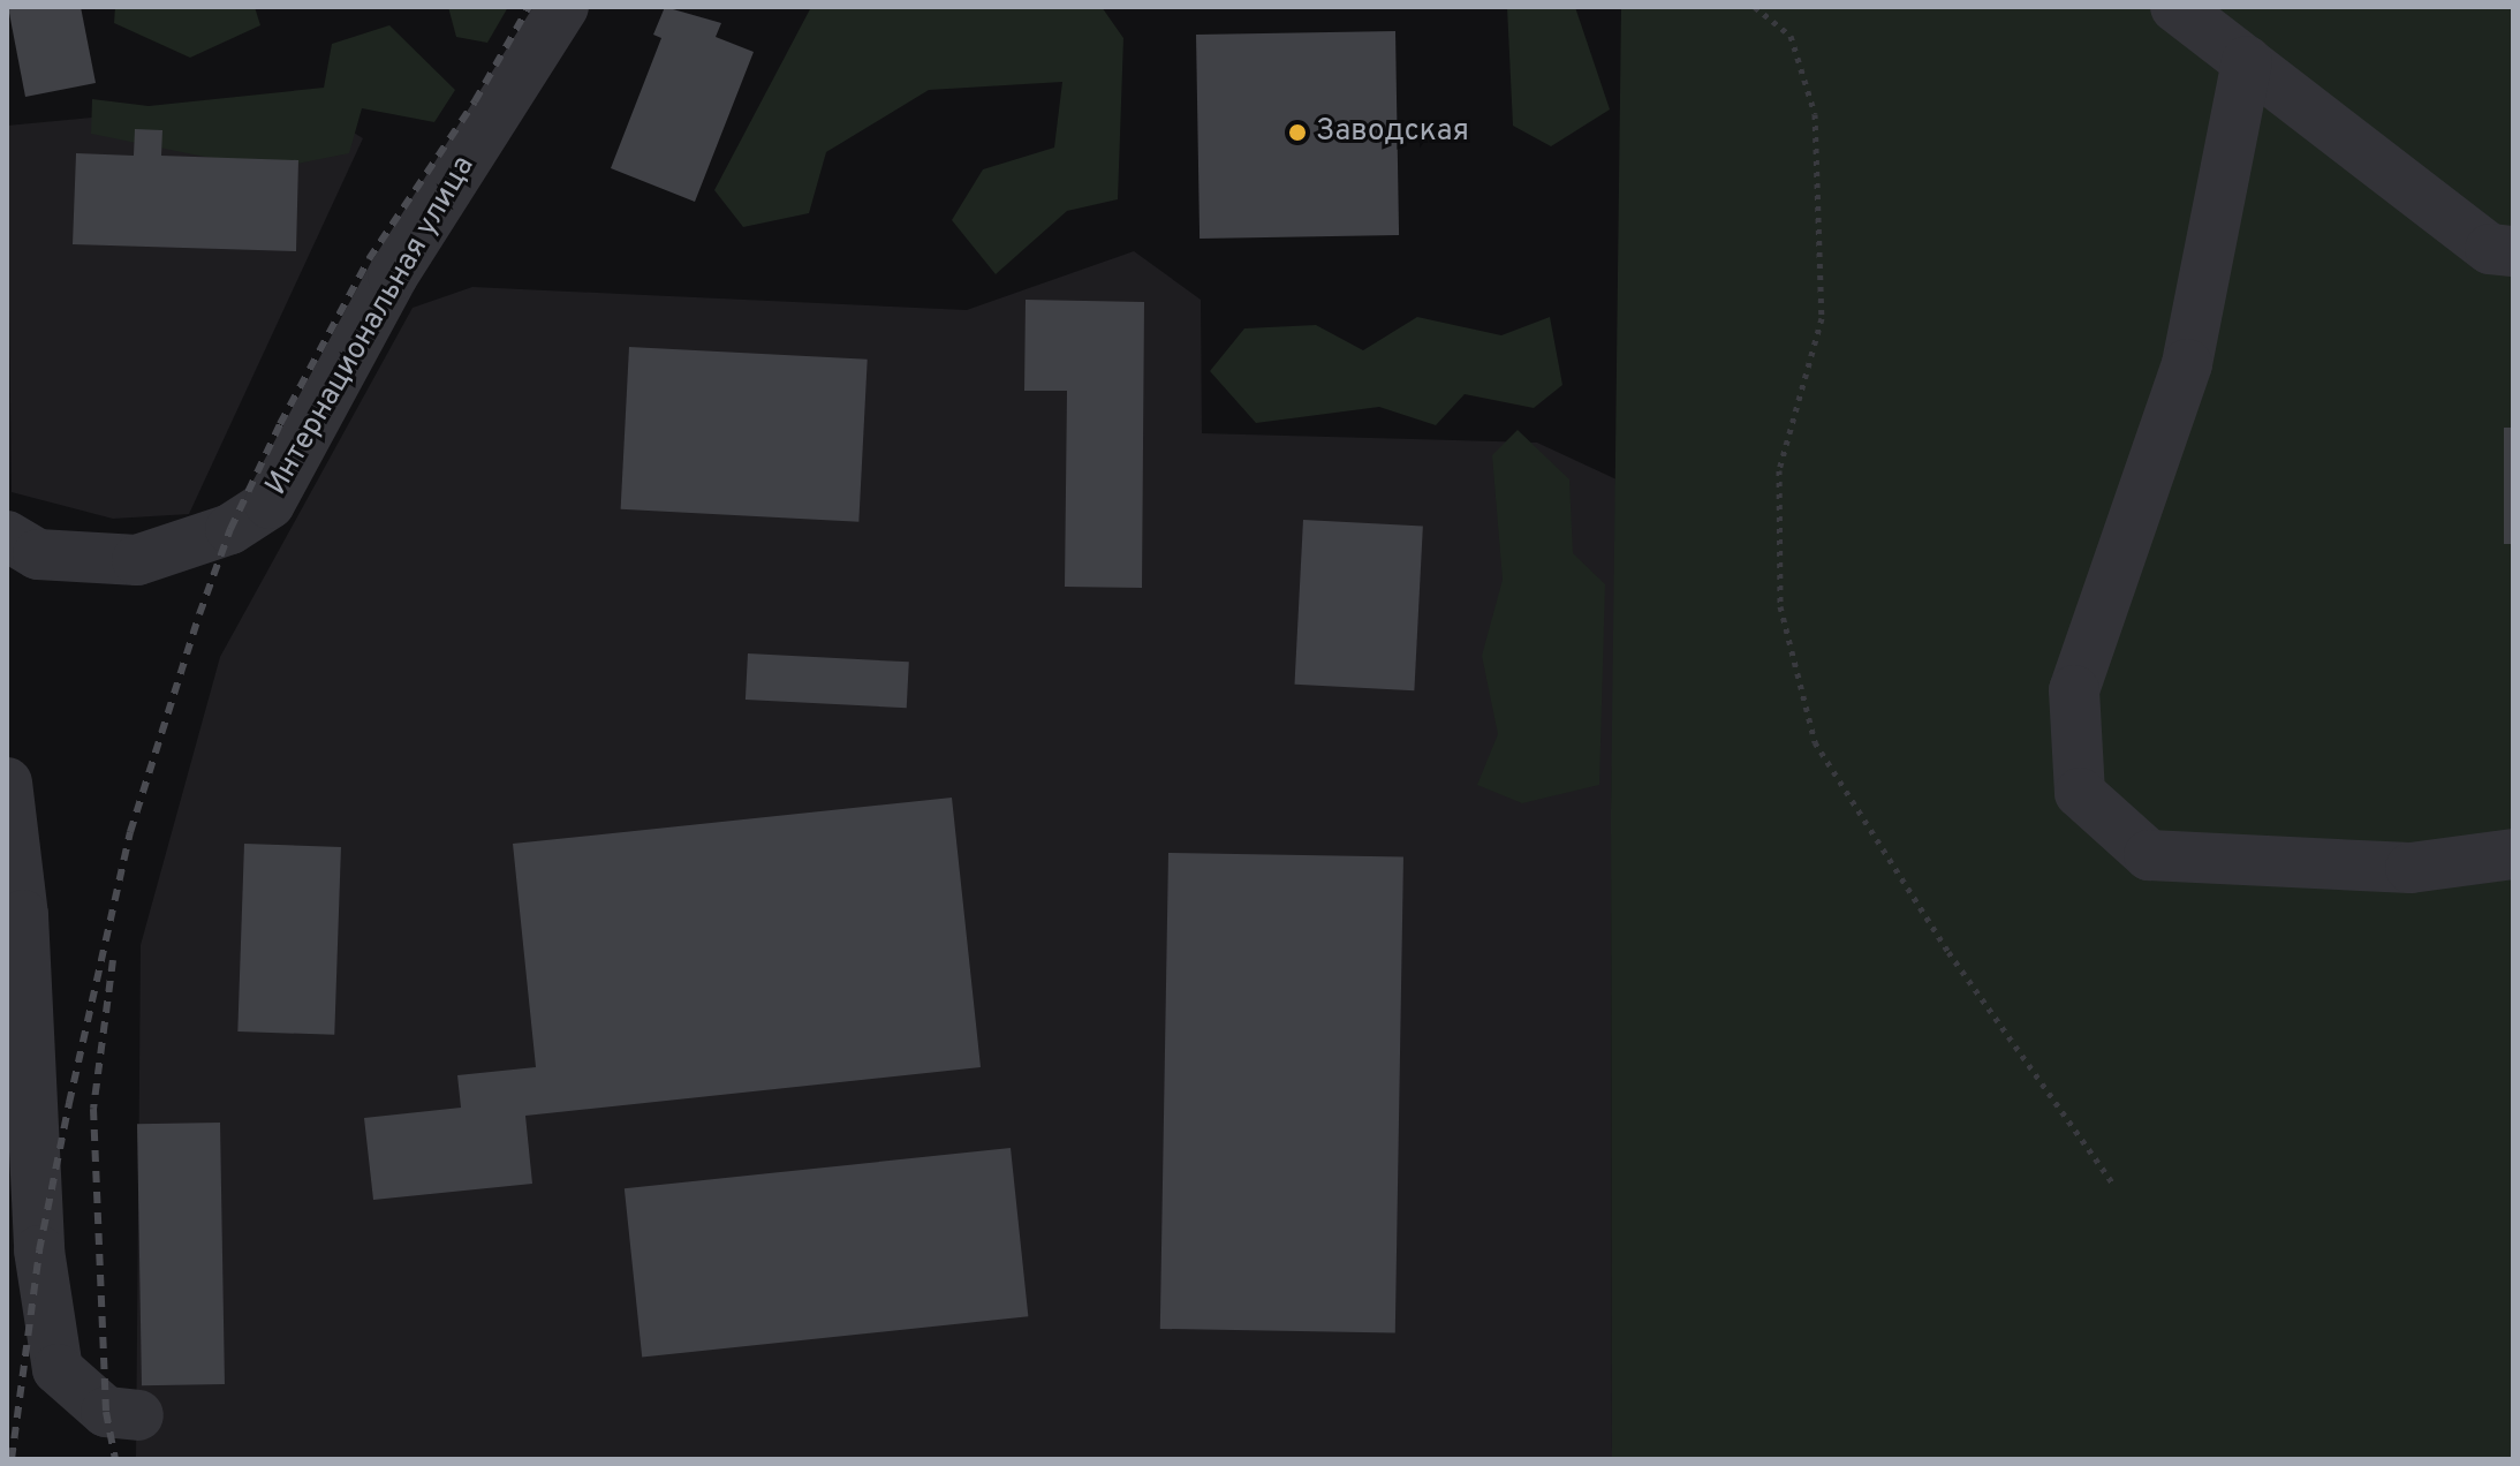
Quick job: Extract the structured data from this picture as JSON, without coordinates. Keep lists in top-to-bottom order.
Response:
{
  "streets": {
    "street": ["Интернациональная улица"]
  },
  "places": ["Заводская"]
}
